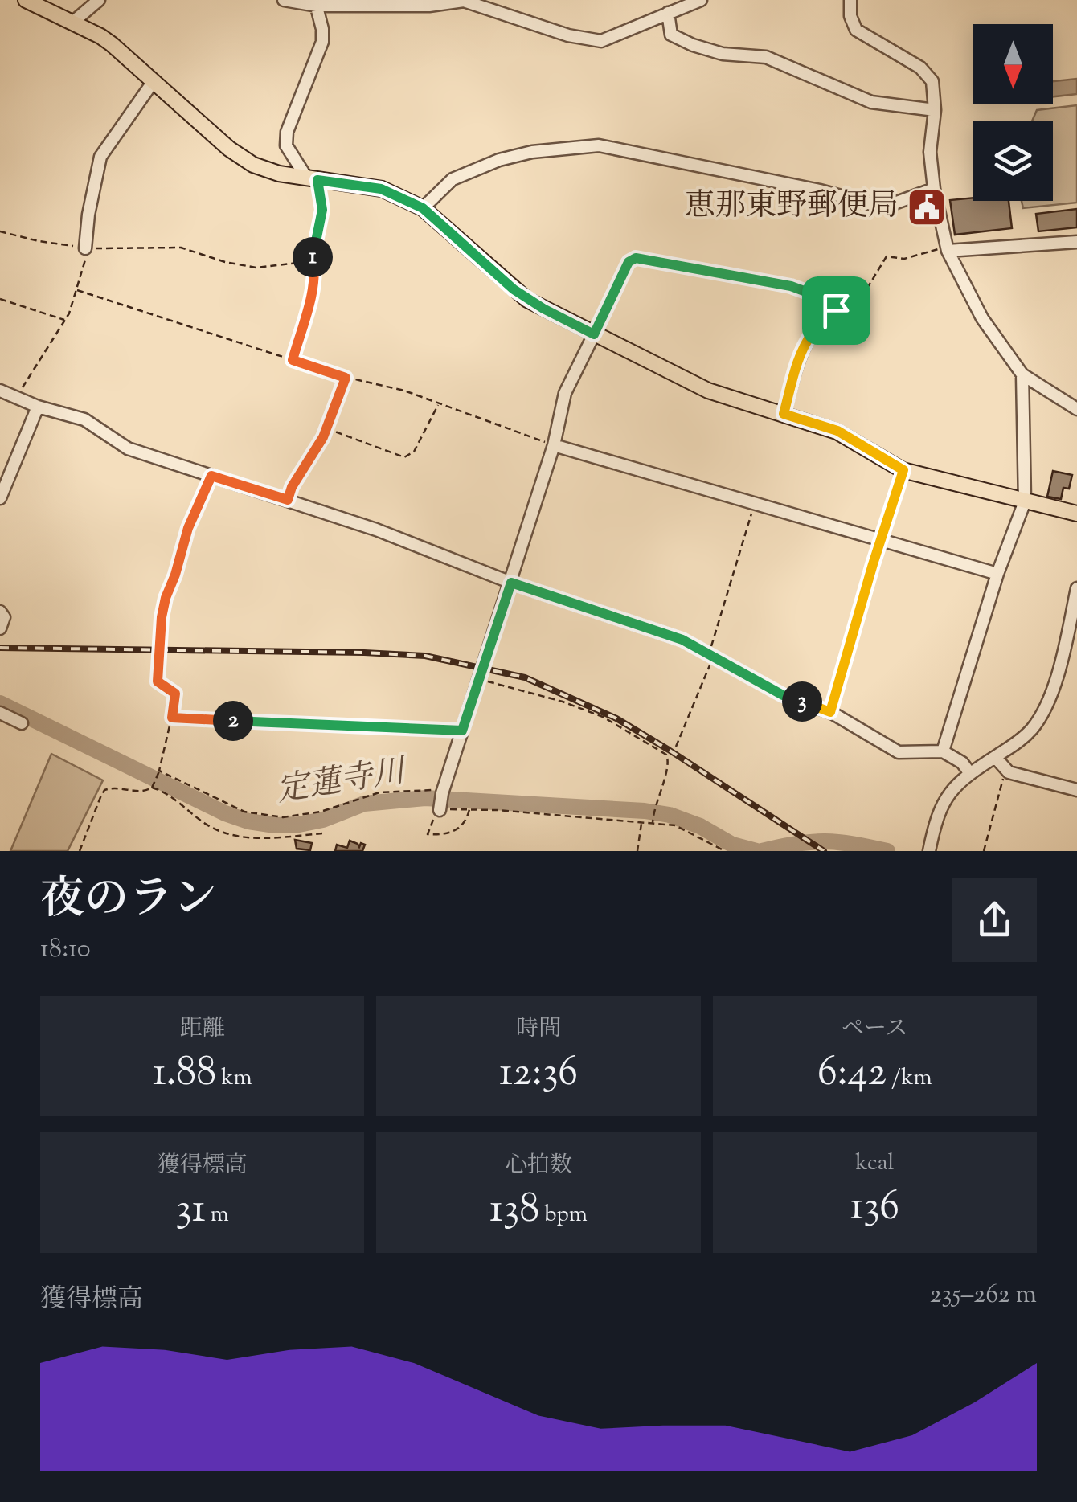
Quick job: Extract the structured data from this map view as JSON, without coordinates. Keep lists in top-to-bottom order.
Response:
{
  "water": ["定蓮寺川"],
  "places": {
    "public building": ["恵那東野郵便局"]
  },
  "north": "bottom",
  "page": {
    "pins": ["1", "3", "2"],
    "heading": ["夜のラン", "18:10"],
    "stats": [
      ["距離", "1.88 km"],
      ["時間", "12:36"],
      ["ペース", "6:42 /km"],
      ["獲得標高", "31 m"],
      ["心拍数", "138 bpm"],
      ["kcal", "136"]
    ],
    "chart": ["獲得標高", "235–262 m"]
  }
}
